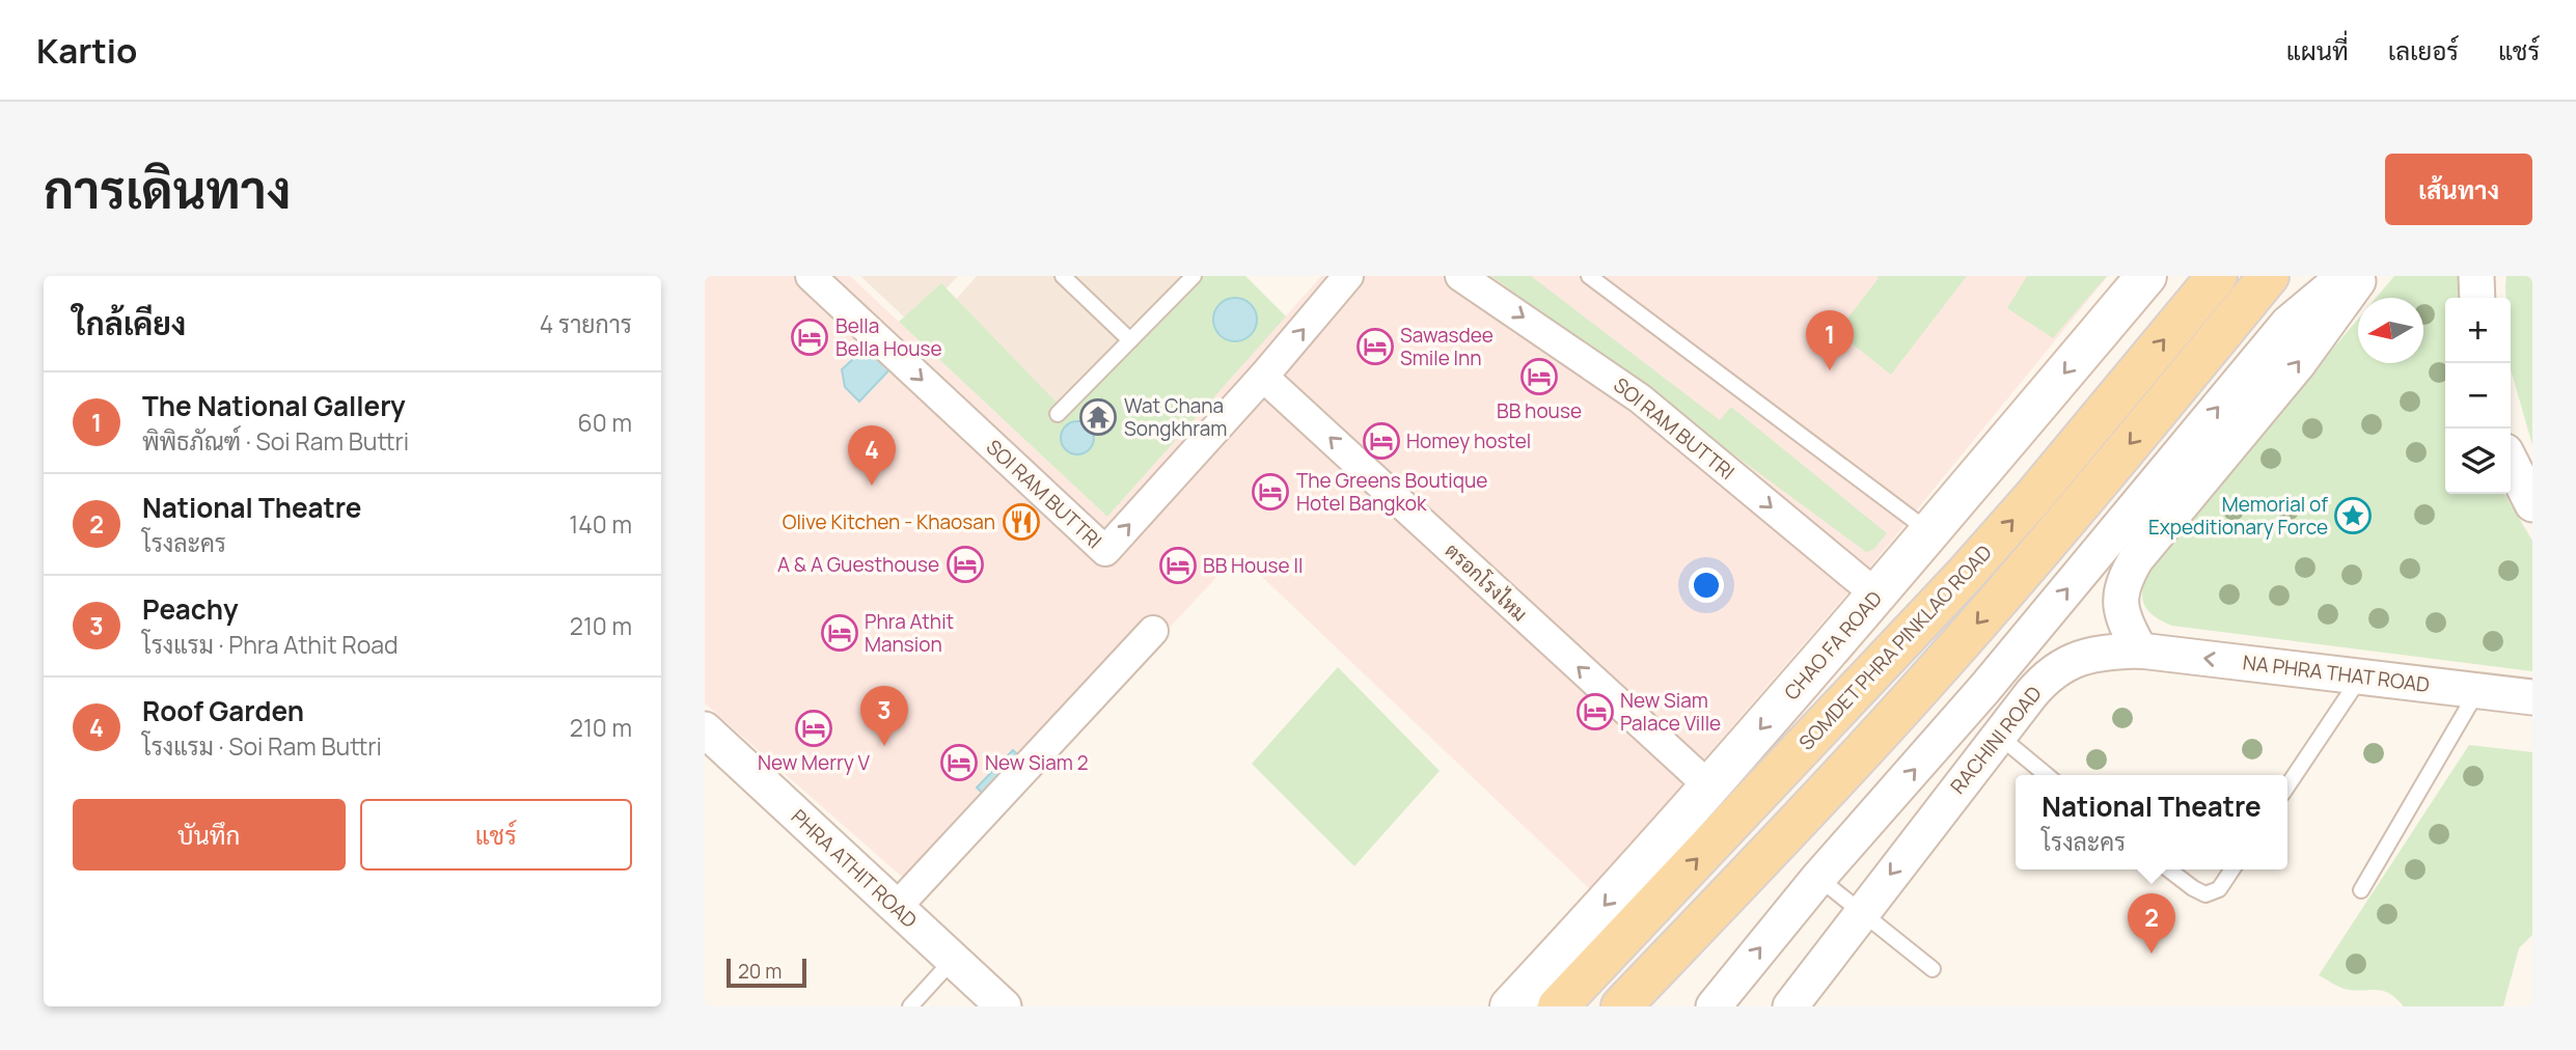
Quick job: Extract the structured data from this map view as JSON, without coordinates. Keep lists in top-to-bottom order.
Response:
{
  "streets": {
    "main road": ["CHAO FA ROAD", "SOMDET PHRA PINKLAO ROAD"],
    "street": [
      "SOI RAM BUTTRI",
      "ตรอกโรงไหม",
      "NA PHRA THAT ROAD",
      "RACHINI ROAD",
      "PHRA ATHIT ROAD"
    ]
  },
  "crossings": [
    ["SOI RAM BUTTRI", "ตรอกโรงไหม"],
    ["SOI RAM BUTTRI", "CHAO FA ROAD"],
    ["ตรอกโรงไหม", "CHAO FA ROAD"],
    ["NA PHRA THAT ROAD", "RACHINI ROAD"]
  ],
  "one_way": ["ตรอกโรงไหม", "CHAO FA ROAD", "NA PHRA THAT ROAD"],
  "places": {
    "hotel": [
      "Bella Bella House",
      "Sawasdee Smile Inn",
      "BB house",
      "Homey hostel",
      "The Greens Boutique Hotel Bangkok",
      "A & A Guesthouse",
      "BB House II",
      "Phra Athit Mansion",
      "New Siam Palace Ville",
      "New Merry V",
      "New Siam 2"
    ],
    "temple": ["Wat Chana Songkhram"],
    "place": ["Memorial of Expeditionary Force"],
    "restaurant": ["Olive Kitchen - Khaosan"]
  },
  "scale_bar": "20 m",
  "north": "left",
  "page": {
    "header": "Kartio",
    "nav": ["แผนที่", "เลเยอร์", "แชร์"],
    "buttons": [
      "เส้นทาง",
      ["บันทึก", "แชร์"]
    ],
    "title": "การเดินทาง",
    "heading": ["ใกล้เคียง", "4 รายการ"],
    "map_buttons": ["+", "−"],
    "pins": [
      "1",
      "4",
      "3",
      "2"
    ],
    "list": [
      {
        "mark": "1",
        "name": "The National Gallery",
        "note": "พิพิธภัณฑ์ · Soi Ram Buttri",
        "value": "60 m"
      },
      {
        "mark": "2",
        "name": "National Theatre",
        "note": "โรงละคร",
        "value": "140 m"
      },
      {
        "mark": "3",
        "name": "Peachy",
        "note": "โรงแรม · Phra Athit Road",
        "value": "210 m"
      },
      {
        "mark": "4",
        "name": "Roof Garden",
        "note": "โรงแรม · Soi Ram Buttri",
        "value": "210 m"
      }
    ],
    "popup": ["National Theatre", "โรงละคร"],
    "scale": "20 m"
  }
}
